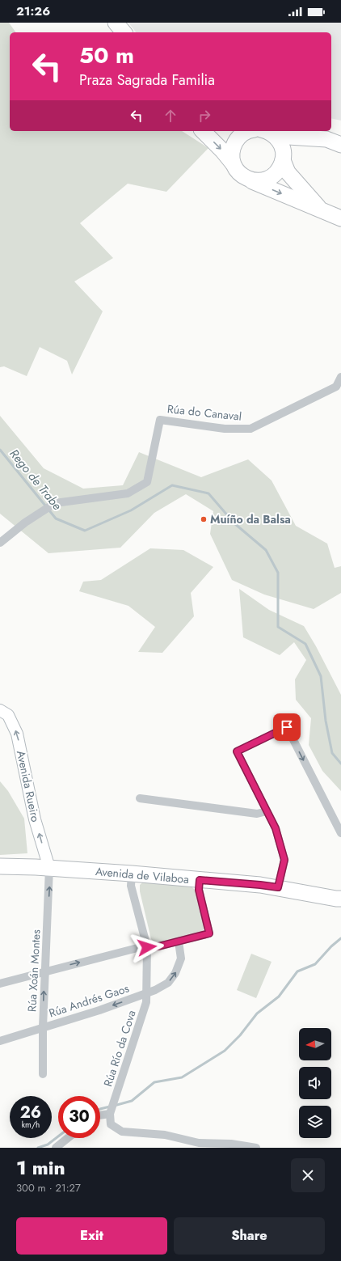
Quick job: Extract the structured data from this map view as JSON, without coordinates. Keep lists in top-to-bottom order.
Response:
{
  "streets": {
    "highway": ["Avenida de Vilaboa"],
    "street": [
      "Rúa do Canaval",
      "Avenida Rueiro",
      "Rúa Xoán Montes",
      "Rúa Andrés Gaos",
      "Rúa Río da Cova"
    ]
  },
  "crossings": [
    ["Avenida Rueiro", "Avenida de Vilaboa"],
    ["Avenida Rueiro", "Rúa Xoán Montes"],
    ["Avenida de Vilaboa", "Rúa Xoán Montes"],
    ["Avenida de Vilaboa", "Rúa Río da Cova"],
    ["Rúa Xoán Montes", "Rúa Andrés Gaos"],
    ["Rúa Andrés Gaos", "Rúa Río da Cova"]
  ],
  "one_way": ["Avenida Rueiro", "Rúa Xoán Montes"],
  "water": ["Rego de Trabe"],
  "places": ["Muíño da Balsa"],
  "north": "left",
  "page": {
    "status": "21:26",
    "turn": ["50 m", "Praza Sagrada Familia"],
    "speed": "26 km/h",
    "limit": "30",
    "heading": ["1 min", "300 m · 21:27"],
    "buttons": ["Exit", "Share"]
  }
}
